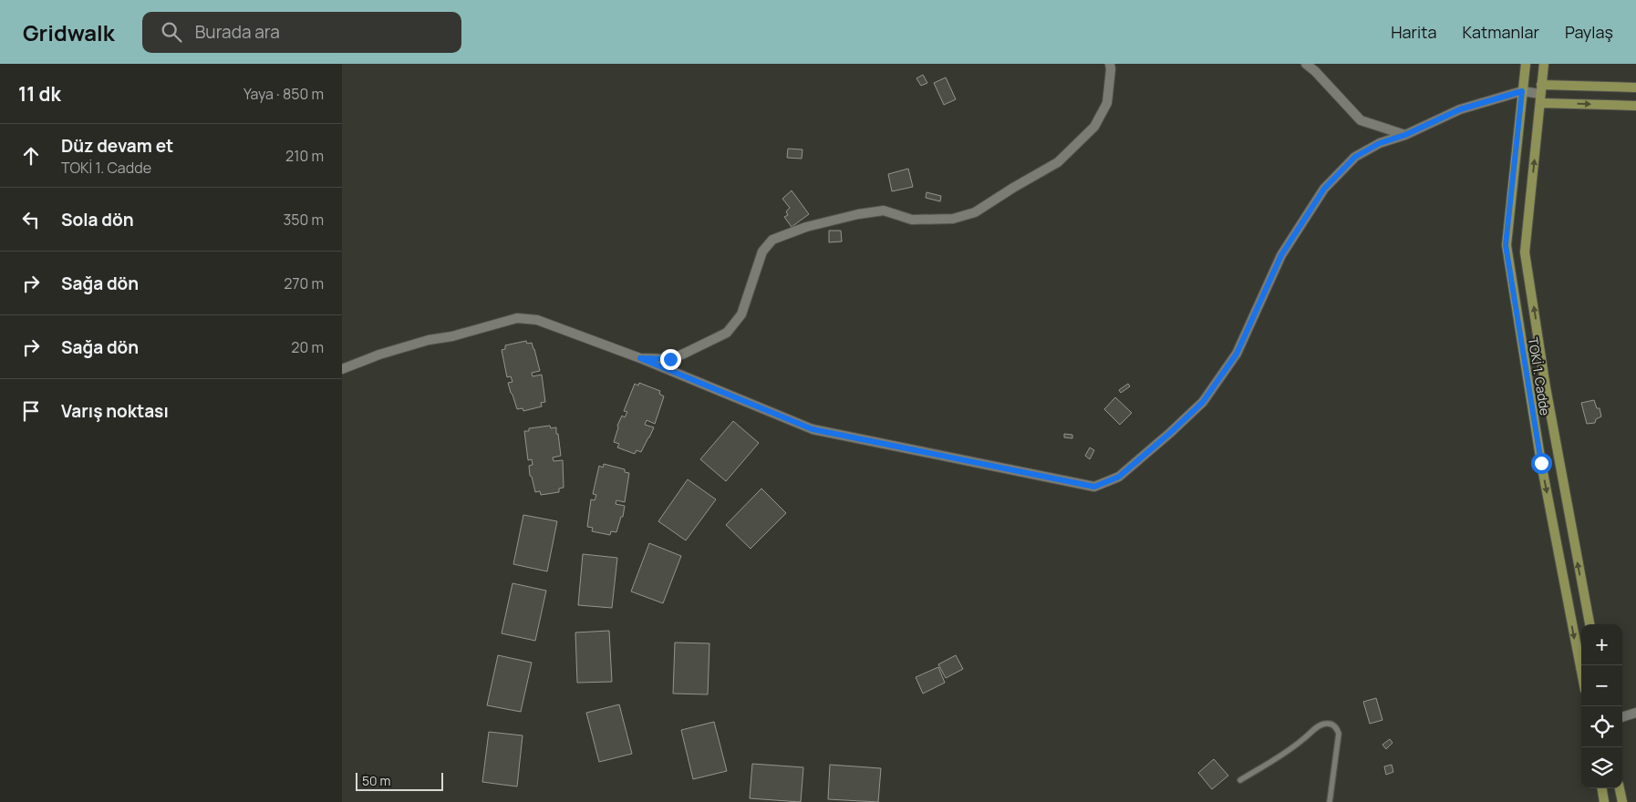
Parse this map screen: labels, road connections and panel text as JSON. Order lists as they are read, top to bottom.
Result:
{
  "streets": {
    "main road": ["TOKİ 1. Cadde"]
  },
  "scale_bar": "50 m",
  "page": {
    "header": "Gridwalk",
    "search": "Burada ara",
    "nav": ["Harita", "Katmanlar", "Paylaş"],
    "heading": ["11 dk", "Yaya · 850 m"],
    "list": [
      ["Düz devam et", "TOKİ 1. Cadde", "210 m"],
      ["Sola dön", "350 m"],
      ["Sağa dön", "270 m"],
      ["Sağa dön", "20 m"],
      "Varış noktası"
    ],
    "map_buttons": ["+", "−"],
    "scale": "50 m"
  }
}
